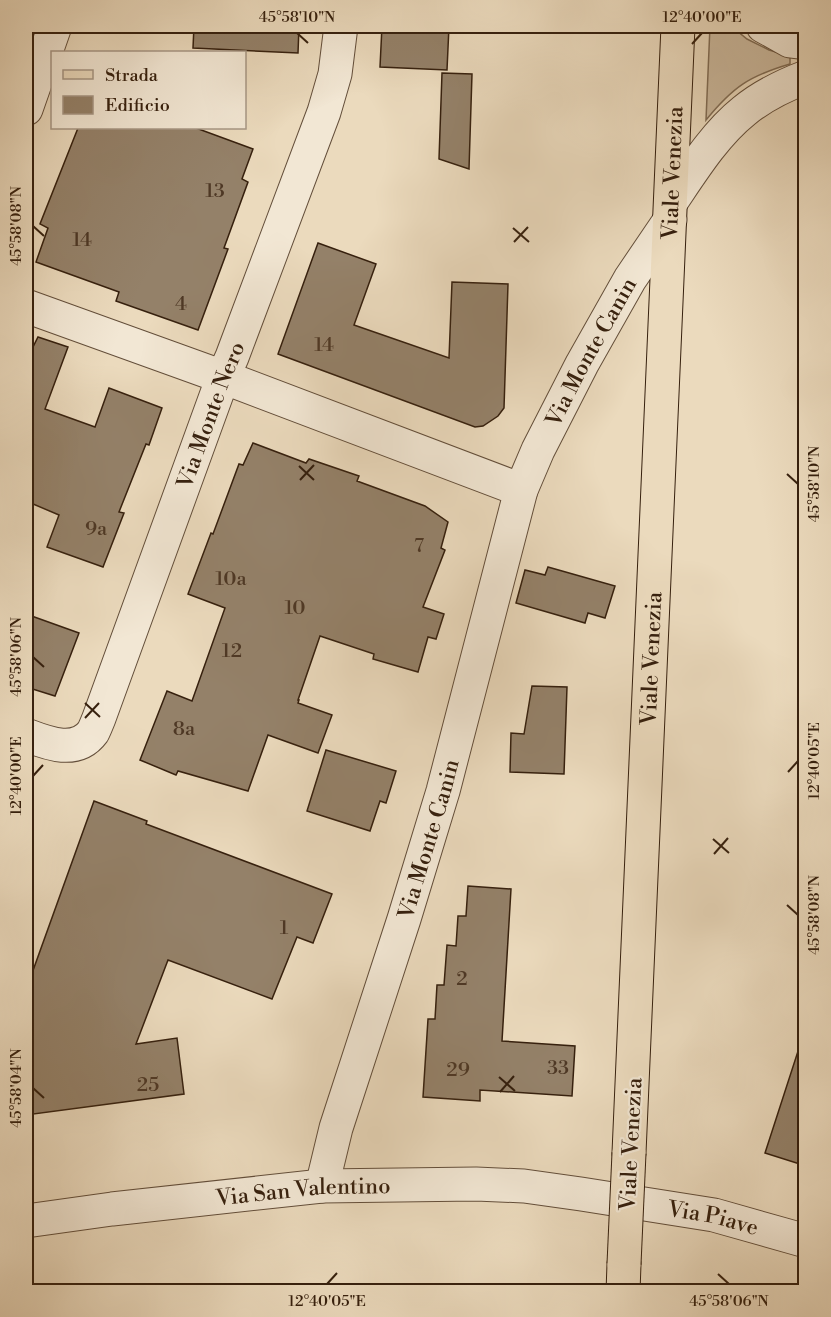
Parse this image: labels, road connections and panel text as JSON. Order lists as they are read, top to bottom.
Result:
{
  "streets": {
    "main road": ["Viale Venezia"],
    "street": [
      "Via Monte Canin",
      "Via Monte Nero",
      "Via San Valentino",
      "Via Piave"
    ]
  },
  "crossings": [
    ["Viale Venezia", "Via Monte Canin"],
    ["Via Monte Canin", "Via San Valentino"],
    ["Via San Valentino", "Via Piave"]
  ],
  "house_numbers": [
    "13",
    "14",
    "4",
    "14",
    "9a",
    "7",
    "10a",
    "10",
    "12",
    "8a",
    "1",
    "2",
    "33",
    "29",
    "25"
  ],
  "legend": ["Strada", "Edificio"],
  "coordinates": [
    "45°58'10\"N",
    "12°40'00\"E",
    "45°58'08\"N",
    "45°58'06\"N",
    "12°40'05\"E",
    "45°58'04\"N"
  ]
}
